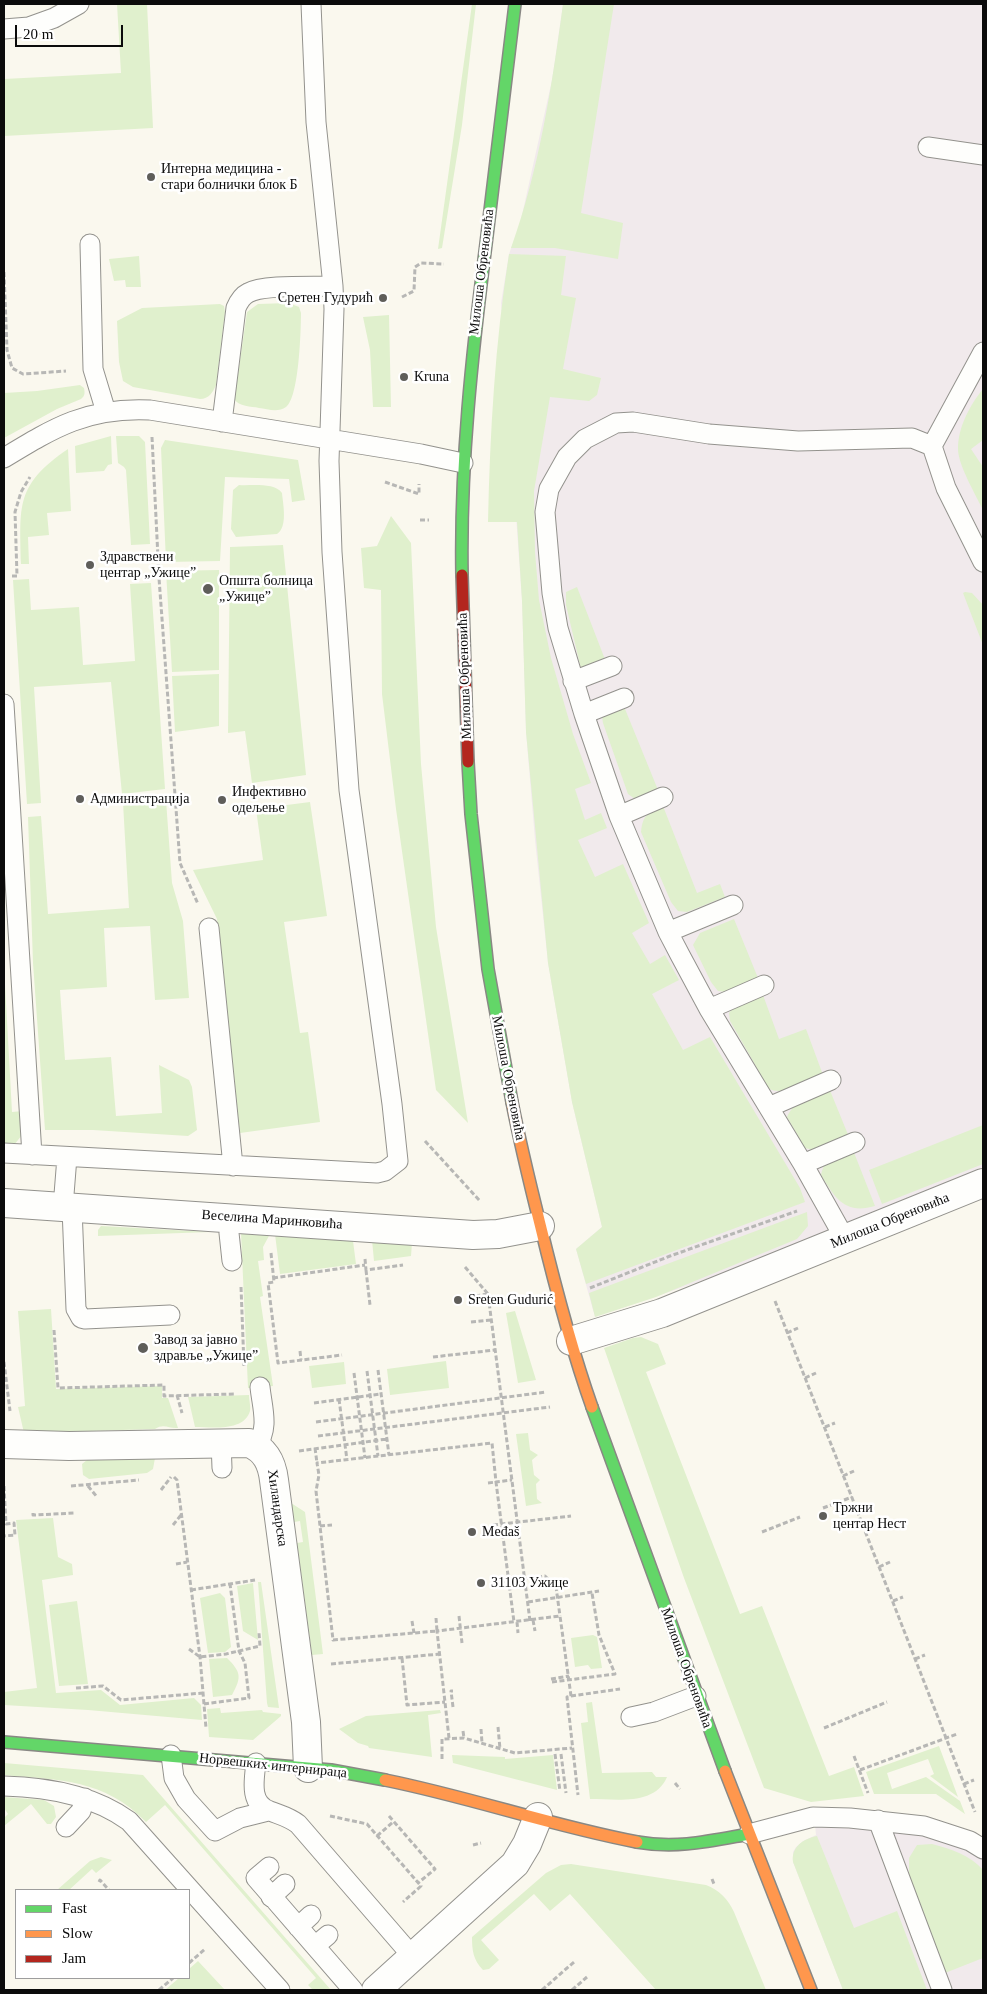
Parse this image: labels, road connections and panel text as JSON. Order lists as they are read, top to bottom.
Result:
{
  "streets": {
    "street": [
      "Милоша Обреновића",
      "Веселина Маринковића",
      "Хиландарска",
      "Норвешких интернираца"
    ]
  },
  "crossings": [
    ["Милоша Обреновића", "Веселина Маринковића"],
    ["Милоша Обреновића", "Норвешких интернираца"],
    ["Хиландарска", "Норвешких интернираца"]
  ],
  "places": [
    "Интерна медицина - стари болнички блок Б",
    "Сретен Гудурић",
    "Kruna",
    "Здравствени центар „Ужице”",
    "Општа болница „Ужице”",
    "Администрација",
    "Инфективно одељење",
    "Sreten Gudurić",
    "Завод за јавно здравље „Ужице”",
    "Тржни центар Нест",
    "Međaš",
    "31103 Ужице"
  ],
  "legend": ["Fast", "Slow", "Jam"],
  "scale_bar": "20 m"
}
